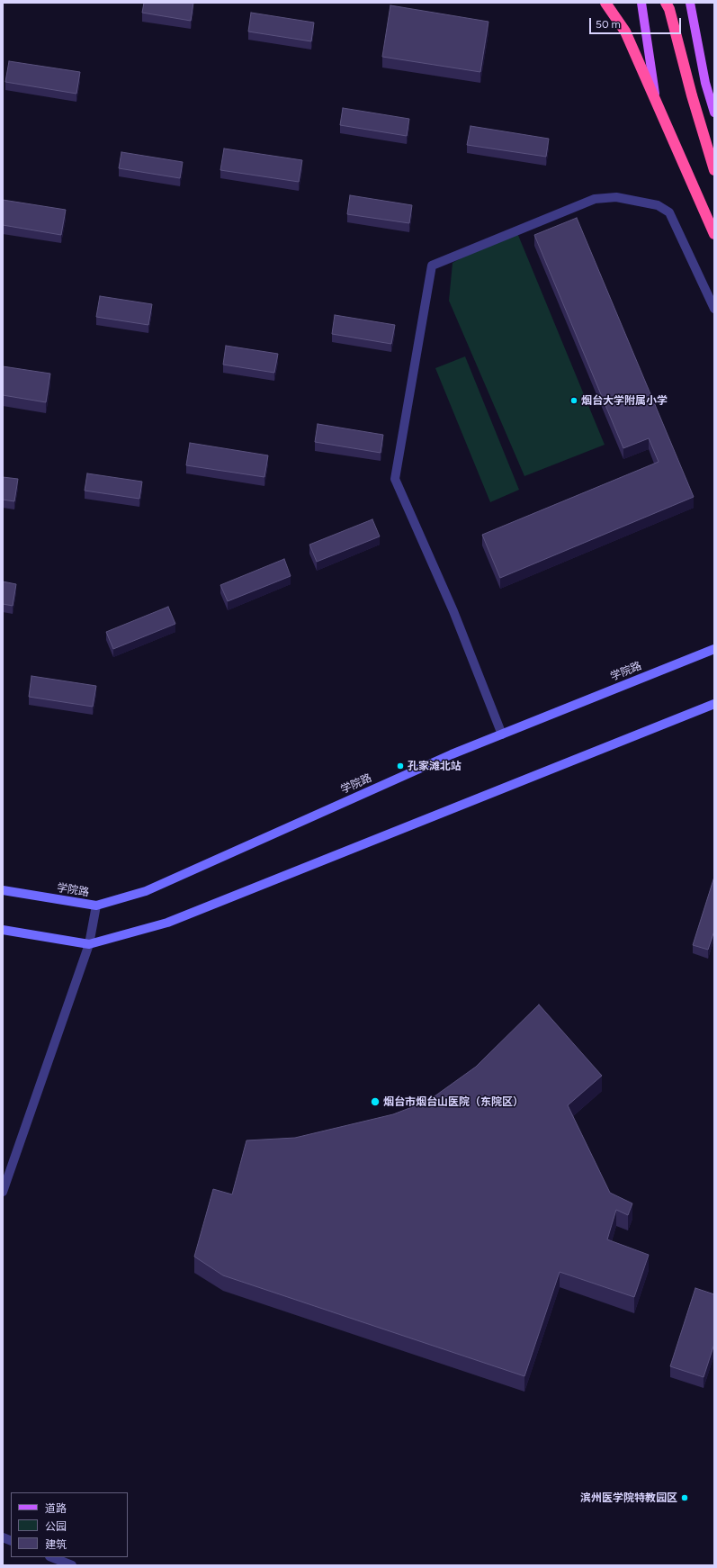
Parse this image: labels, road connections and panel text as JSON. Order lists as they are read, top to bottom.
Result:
{
  "streets": {
    "main road": ["学院路"]
  },
  "places": [
    "烟台大学附属小学",
    "孔家滩北站",
    "烟台市烟台山医院（东院区）",
    "滨州医学院特教园区"
  ],
  "legend": ["道路", "公园", "建筑"],
  "scale_bar": "50 m"
}
